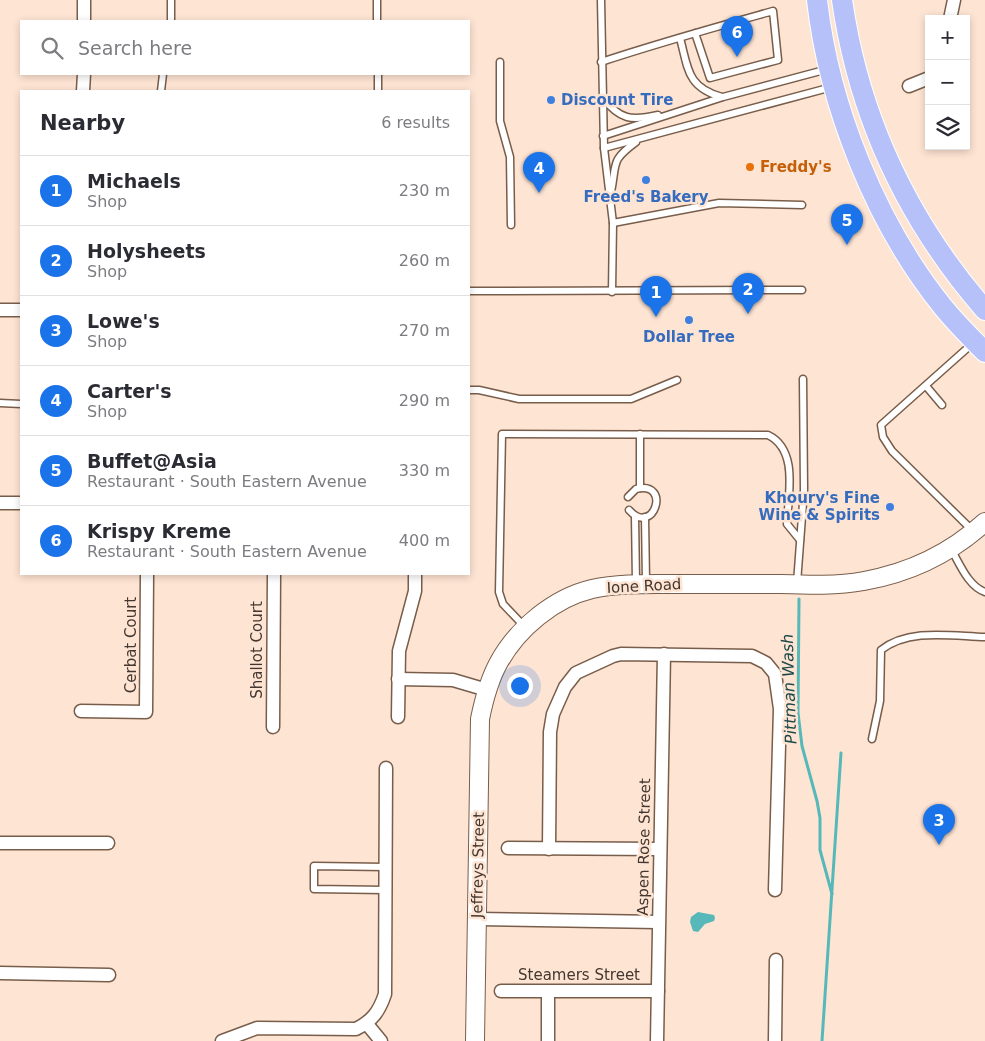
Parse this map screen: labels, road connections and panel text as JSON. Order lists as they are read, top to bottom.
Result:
{
  "streets": {
    "street": [
      "Ione Road",
      "Cerbat Court",
      "Shallot Court",
      "Aspen Rose Street",
      "Jeffreys Street",
      "Steamers Street"
    ]
  },
  "crossings": [
    ["Ione Road", "Jeffreys Street"],
    ["Aspen Rose Street", "Steamers Street"]
  ],
  "water": ["Pittman Wash"],
  "places": [
    "Discount Tire",
    "Freddy's",
    "Freed's Bakery",
    "Dollar Tree",
    "Khoury's Fine Wine & Spirits"
  ],
  "page": {
    "map_buttons": ["+", "−"],
    "pins": [
      "6",
      "4",
      "5",
      "2",
      "1",
      "3"
    ],
    "search": "Search here",
    "heading": ["Nearby", "6 results"],
    "list": [
      {
        "mark": "1",
        "name": "Michaels",
        "note": "Shop",
        "value": "230 m"
      },
      {
        "mark": "2",
        "name": "Holysheets",
        "note": "Shop",
        "value": "260 m"
      },
      {
        "mark": "3",
        "name": "Lowe's",
        "note": "Shop",
        "value": "270 m"
      },
      {
        "mark": "4",
        "name": "Carter's",
        "note": "Shop",
        "value": "290 m"
      },
      {
        "mark": "5",
        "name": "Buffet@Asia",
        "note": "Restaurant · South Eastern Avenue",
        "value": "330 m"
      },
      {
        "mark": "6",
        "name": "Krispy Kreme",
        "note": "Restaurant · South Eastern Avenue",
        "value": "400 m"
      }
    ]
  }
}
